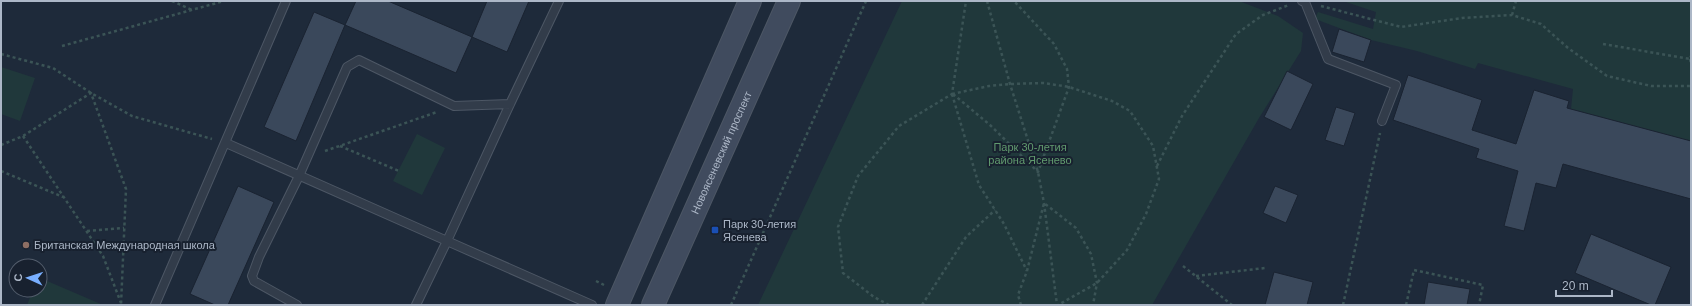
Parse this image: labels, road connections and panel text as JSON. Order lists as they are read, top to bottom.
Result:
{
  "streets": {
    "street": ["Новоясеневский проспект"]
  },
  "parks": ["Парк 30-летия района Ясенево"],
  "places": {
    "transit": ["Парк 30-летия Ясенева"],
    "other": ["Британская Международная школа"]
  },
  "scale_bar": "20 m",
  "north": "left"
}
